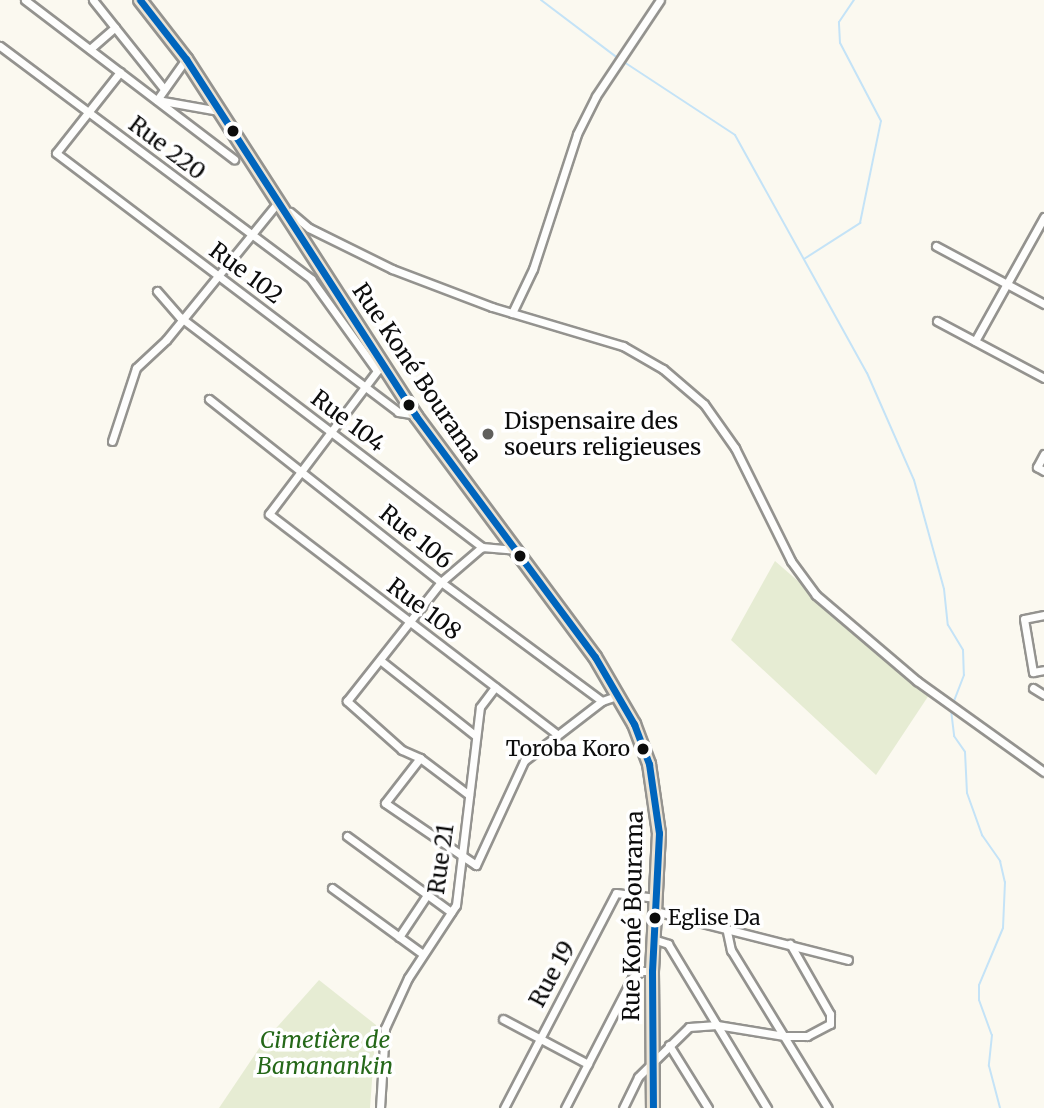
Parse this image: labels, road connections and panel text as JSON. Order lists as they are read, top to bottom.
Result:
{
  "streets": {
    "highway": ["Rue Koné Bourama"],
    "street": [
      "Rue 220",
      "Rue 102",
      "Rue 104",
      "Rue 106",
      "Rue 108",
      "Rue 21",
      "Rue 19"
    ]
  },
  "crossings": [
    ["Rue 220", "Rue 102"],
    ["Rue 102", "Rue Koné Bourama"],
    ["Rue Koné Bourama", "Rue 104"],
    ["Rue Koné Bourama", "Rue 19"],
    ["Rue 106", "Rue 108"],
    ["Rue 108", "Rue 21"]
  ],
  "parks": ["Cimetière de Bamanankin"],
  "places": ["Dispensaire des soeurs religieuses", "Toroba Koro", "Eglise Da"]
}
